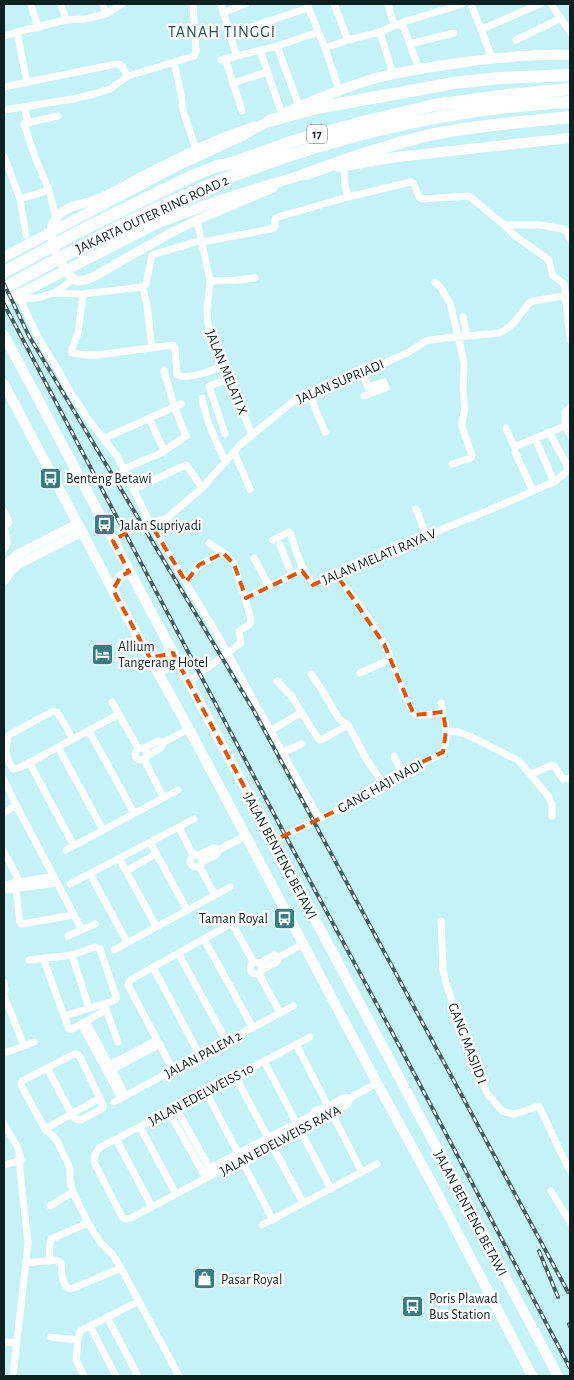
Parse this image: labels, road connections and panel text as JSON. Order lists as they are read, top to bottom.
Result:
{
  "streets": {
    "highway": ["17", "JAKARTA OUTER RING ROAD 2"],
    "main road": ["JALAN BENTENG BETAWI"],
    "street": [
      "JALAN MELATI X",
      "JALAN SUPRIADI",
      "JALAN MELATI RAYA V",
      "GANG HAJI NADI",
      "GANG MASJID I",
      "JALAN PALEM 2",
      "JALAN EDELWEISS 10",
      "JALAN EDELWEISS RAYA"
    ]
  },
  "crossings": [
    ["JALAN MELATI X", "JALAN SUPRIADI"],
    ["JALAN SUPRIADI", "JALAN BENTENG BETAWI"],
    ["GANG HAJI NADI", "JALAN BENTENG BETAWI"],
    ["JALAN BENTENG BETAWI", "JALAN EDELWEISS RAYA"],
    ["JALAN EDELWEISS 10", "JALAN EDELWEISS RAYA"]
  ],
  "districts": ["TANAH TINGGI"],
  "places": {
    "bus stop": [
      "Benteng Betawi",
      "Jalan Supriyadi",
      "Taman Royal",
      "Poris Plawad Bus Station"
    ],
    "hotel": ["Allium Tangerang Hotel"],
    "shop": ["Pasar Royal"]
  }
}
